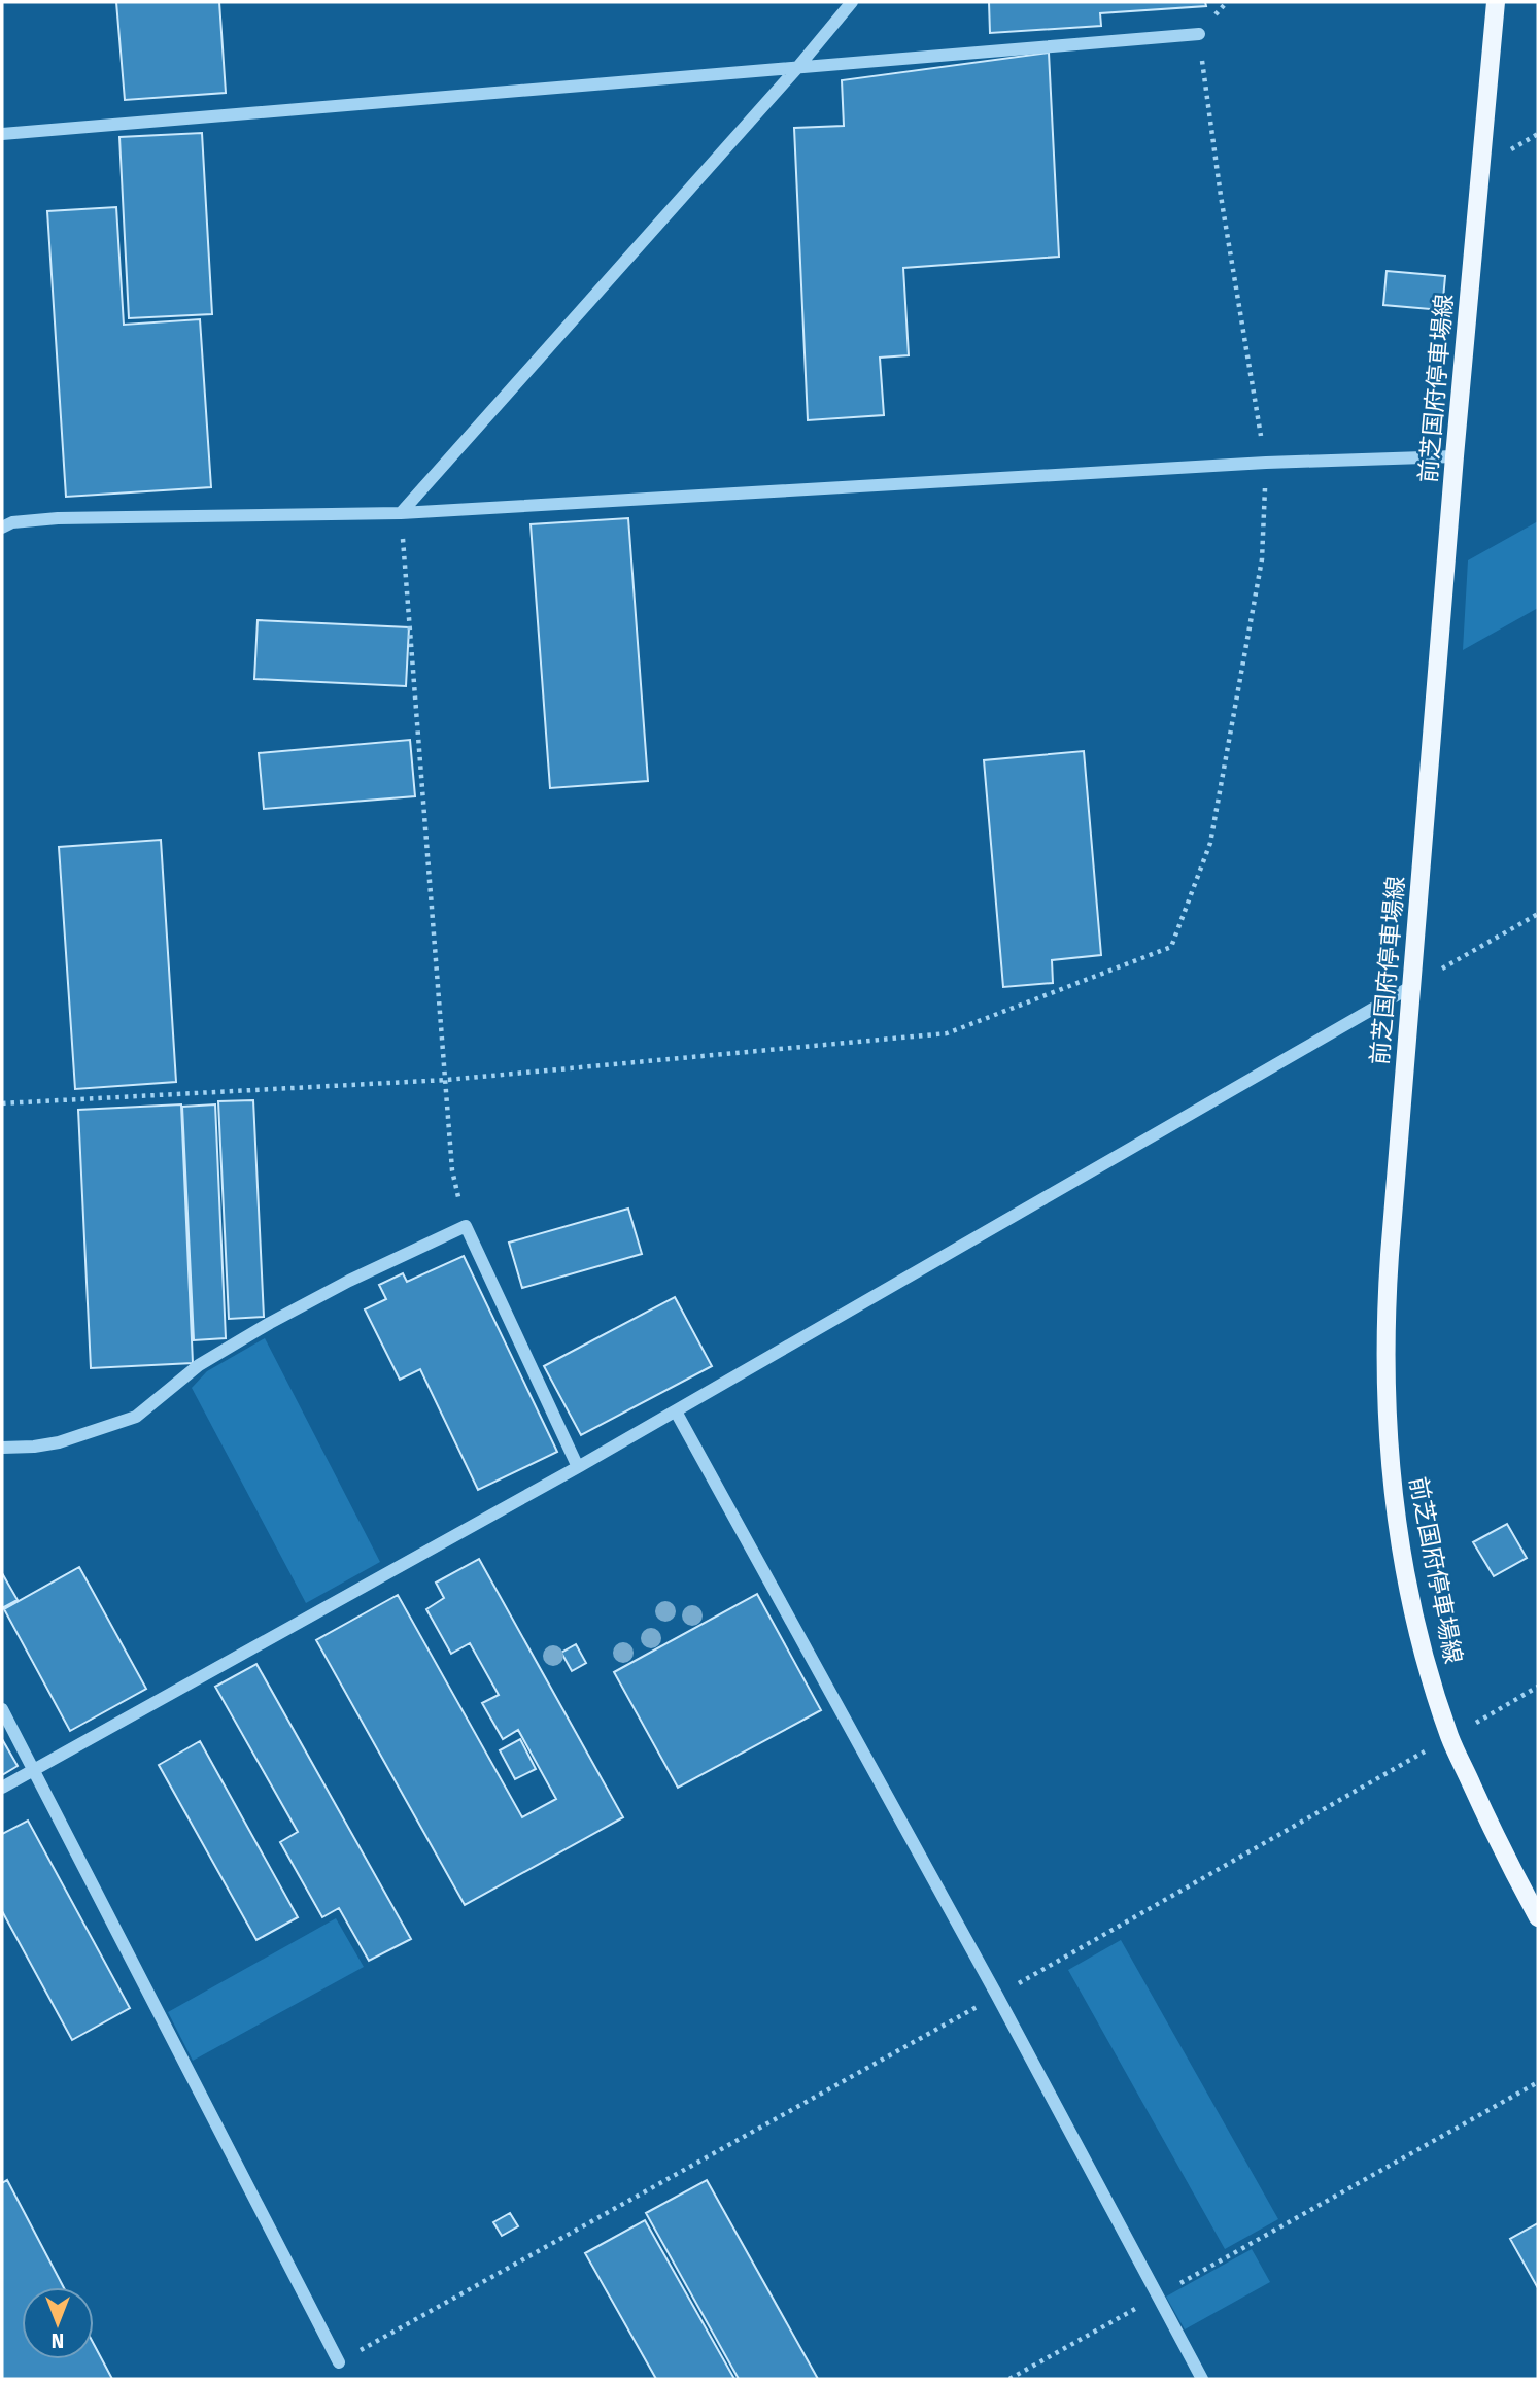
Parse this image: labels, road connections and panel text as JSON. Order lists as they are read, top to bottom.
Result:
{
  "streets": {
    "main road": ["前芝国府停車場線"]
  },
  "north": "bottom"
}
